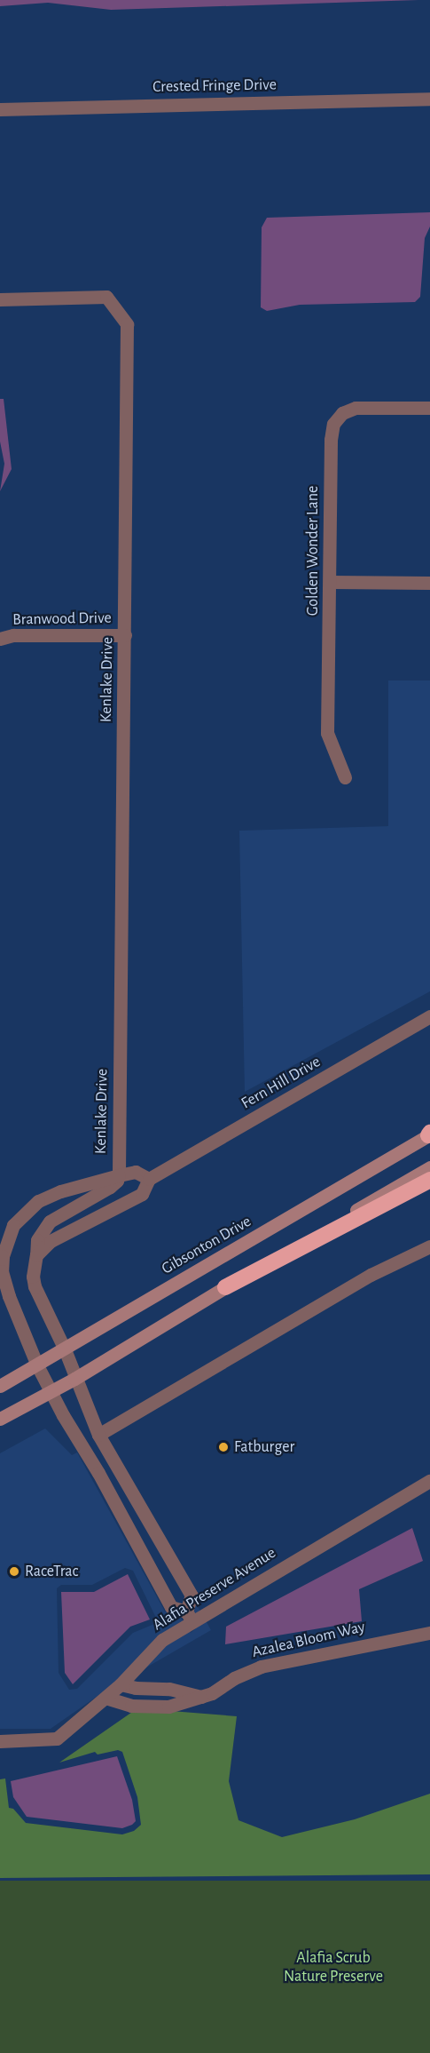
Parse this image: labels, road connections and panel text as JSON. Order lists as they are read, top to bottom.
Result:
{
  "streets": {
    "main road": ["Gibsonton Drive"],
    "street": [
      "Crested Fringe Drive",
      "Golden Wonder Lane",
      "Branwood Drive",
      "Kenlake Drive",
      "Fern Hill Drive",
      "Alafia Preserve Avenue",
      "Azalea Bloom Way"
    ]
  },
  "crossings": [
    ["Branwood Drive", "Kenlake Drive"],
    ["Alafia Preserve Avenue", "Azalea Bloom Way"]
  ],
  "parks": ["Alafia Scrub Nature Preserve"],
  "places": ["Fatburger", "RaceTrac"]
}
